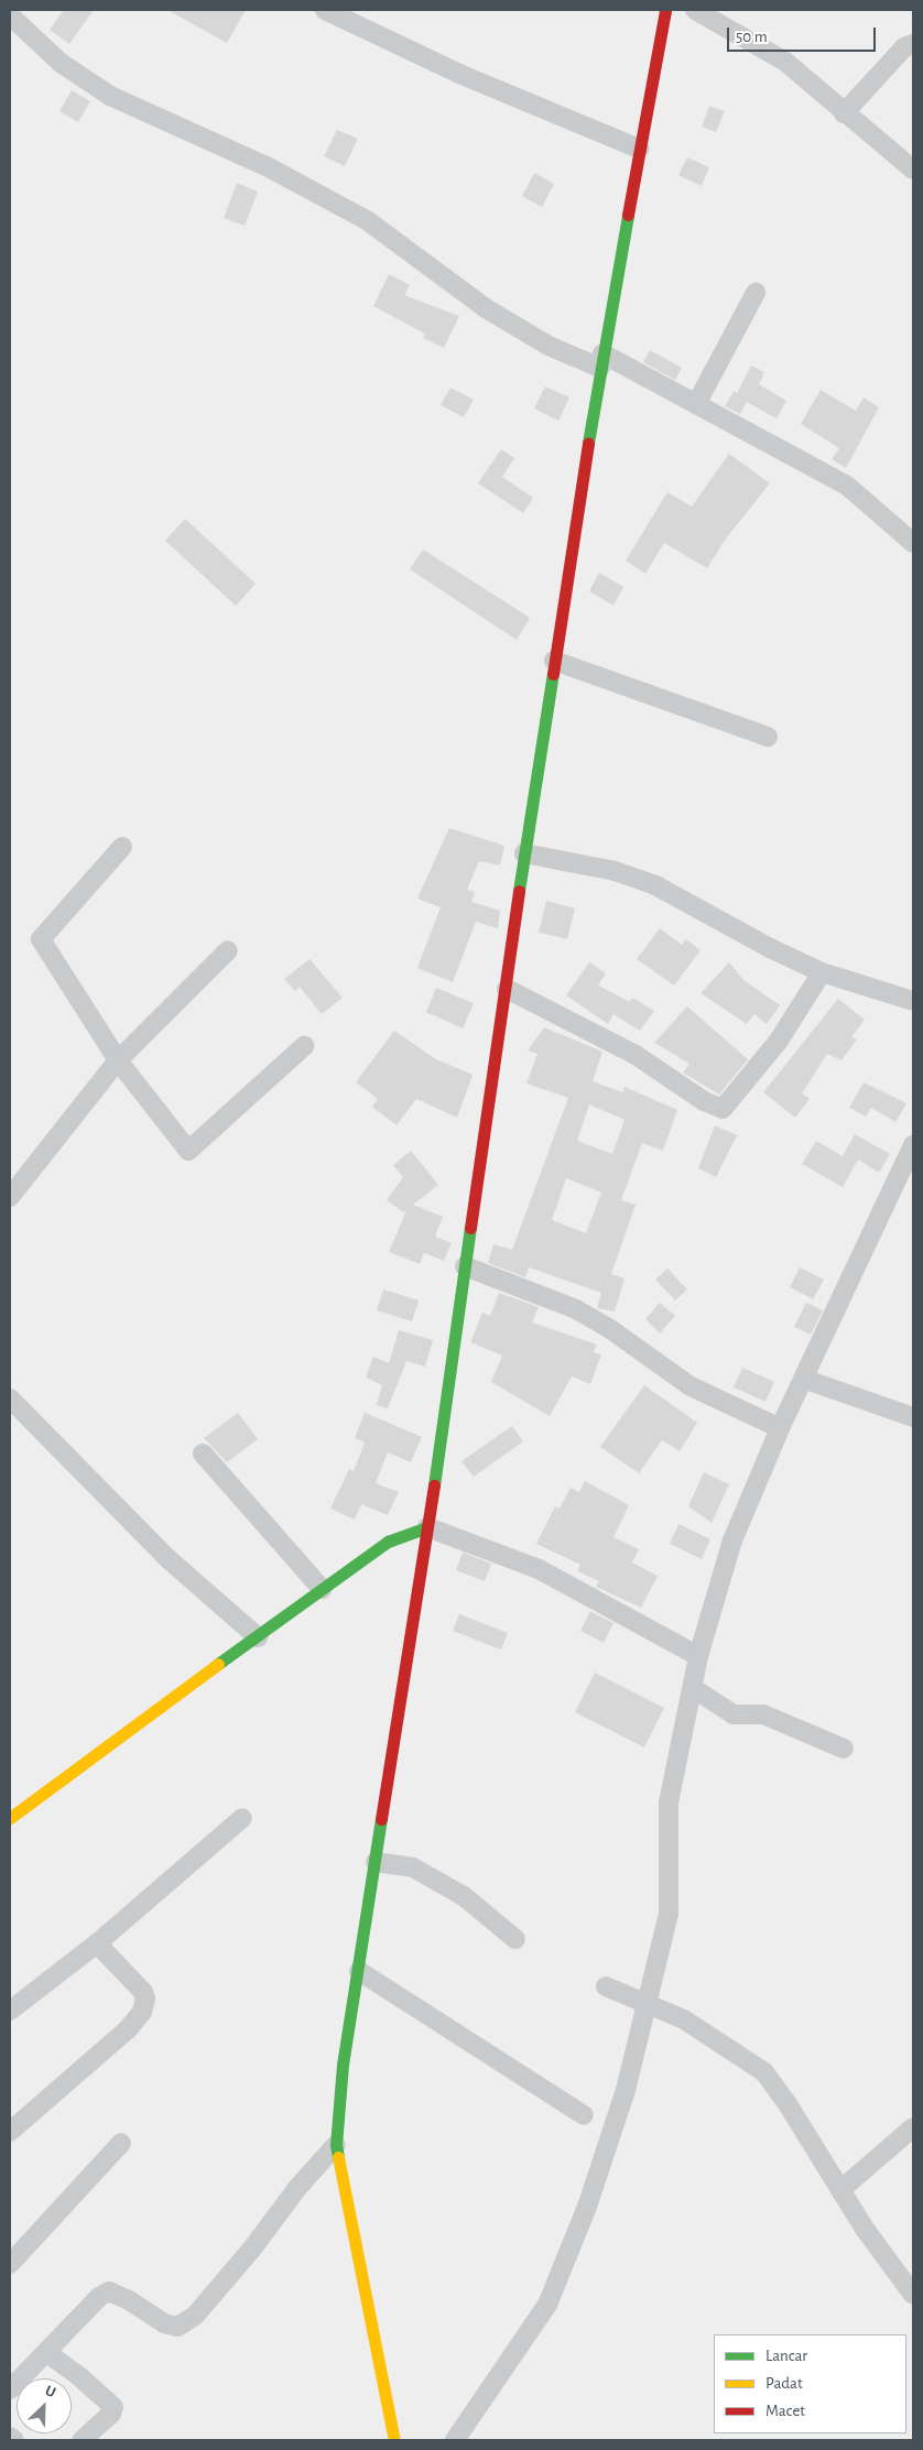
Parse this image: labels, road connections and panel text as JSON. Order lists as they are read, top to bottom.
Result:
{
  "legend": ["Lancar", "Padat", "Macet"],
  "scale_bar": "50 m",
  "north": "top right"
}
